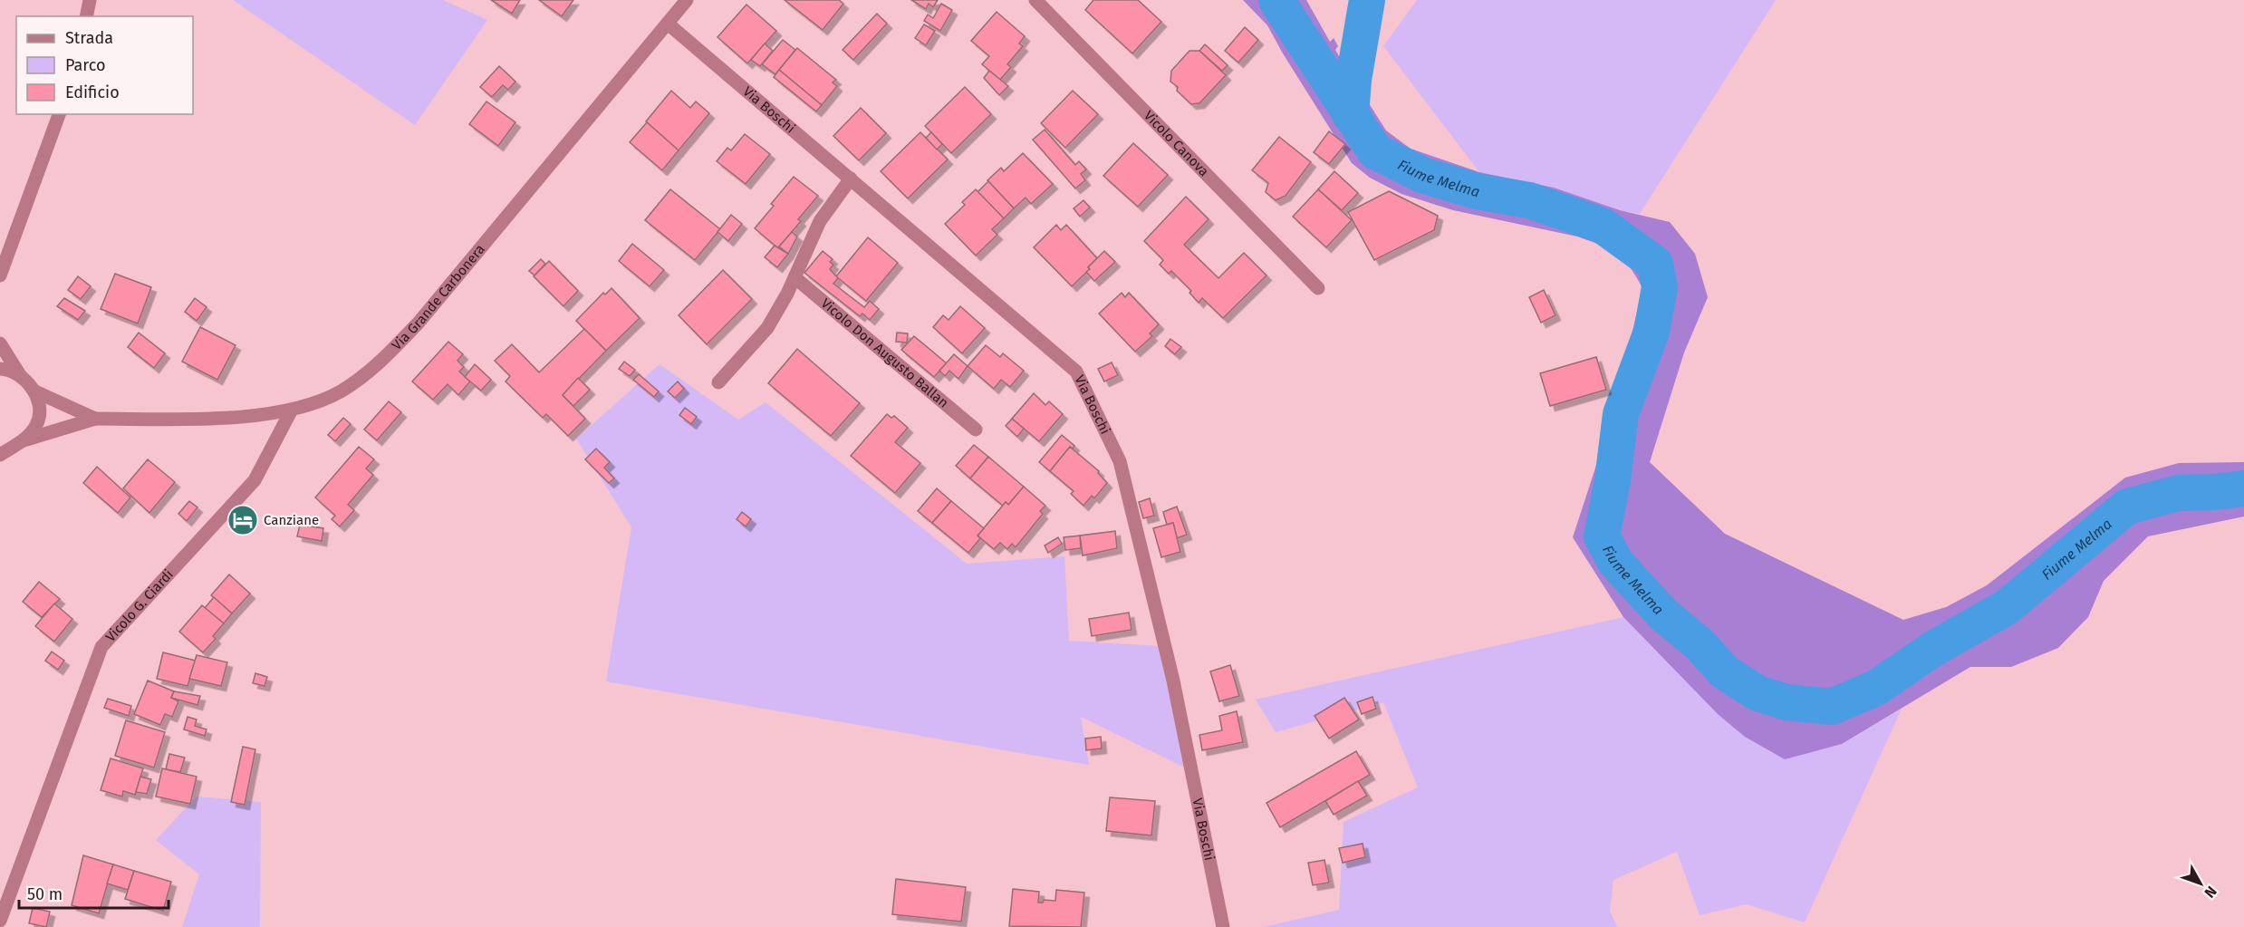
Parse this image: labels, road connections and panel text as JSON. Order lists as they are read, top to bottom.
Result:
{
  "streets": {
    "street": [
      "Via Boschi",
      "Vicolo Canova",
      "Via Grande Carbonera",
      "Vicolo Don Augusto Ballan",
      "Vicolo G. Ciardi"
    ]
  },
  "crossings": [
    ["Via Boschi", "Via Grande Carbonera"],
    ["Via Grande Carbonera", "Vicolo G. Ciardi"]
  ],
  "water": ["Fiume Melma"],
  "places": {
    "hotel": ["Canziane"]
  },
  "legend": ["Strada", "Parco", "Edificio"],
  "scale_bar": "50 m",
  "north": "bottom right"
}
